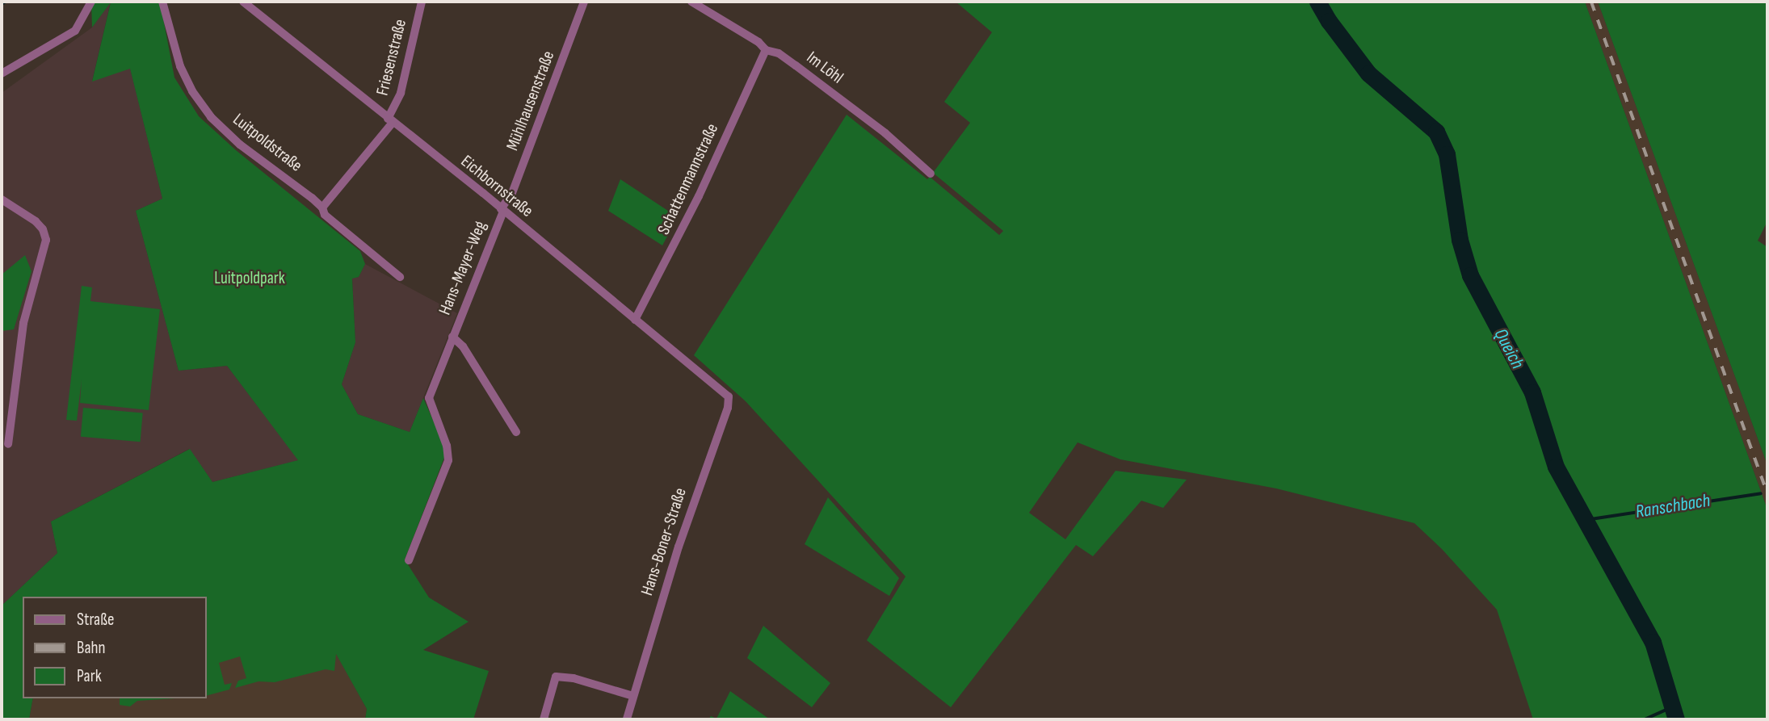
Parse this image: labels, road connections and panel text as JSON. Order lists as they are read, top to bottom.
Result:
{
  "streets": {
    "street": [
      "Friesenstraße",
      "Im Löhl",
      "Mühlhausenstraße",
      "Luitpoldstraße",
      "Schattenmannstraße",
      "Eichbornstraße",
      "Hans-Mayer-Weg",
      "Hans-Boner-Straße"
    ]
  },
  "crossings": [
    ["Friesenstraße", "Luitpoldstraße"],
    ["Friesenstraße", "Eichbornstraße"],
    ["Im Löhl", "Schattenmannstraße"],
    ["Mühlhausenstraße", "Eichbornstraße"],
    ["Mühlhausenstraße", "Hans-Mayer-Weg"],
    ["Schattenmannstraße", "Eichbornstraße"],
    ["Eichbornstraße", "Hans-Mayer-Weg"],
    ["Eichbornstraße", "Hans-Boner-Straße"]
  ],
  "water": ["Queich", "Ranschbach"],
  "parks": ["Luitpoldpark"],
  "legend": ["Straße", "Bahn", "Park"]
}
